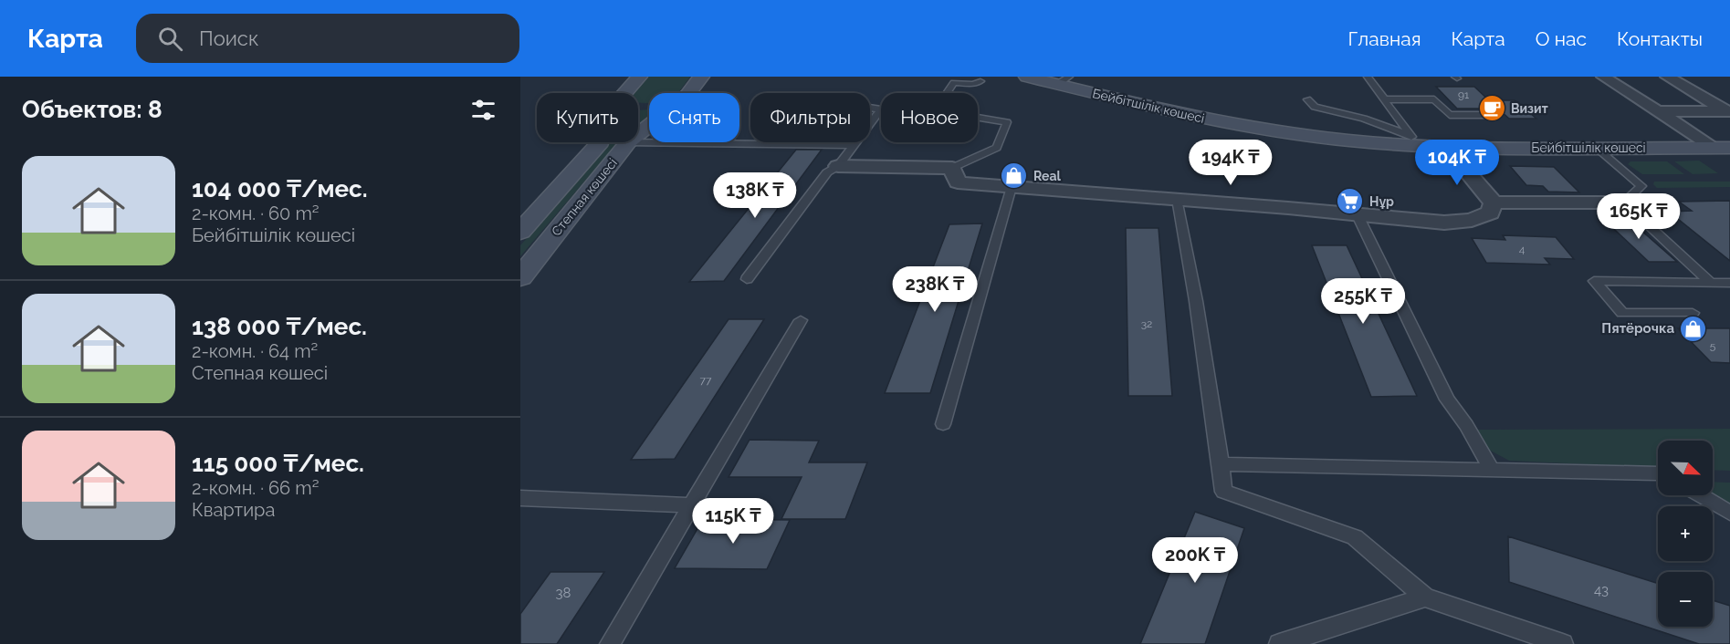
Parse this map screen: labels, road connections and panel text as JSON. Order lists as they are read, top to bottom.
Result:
{
  "streets": {
    "street": ["Бейбітшілік көшесі", "Степная көшесі"]
  },
  "places": {
    "cafe": ["Визит"],
    "shop": ["Real", "Пятёрочка"],
    "supermarket": ["Нұр"]
  },
  "house_numbers": [
    "91",
    "4",
    "32",
    "5",
    "77",
    "43",
    "38"
  ],
  "north": "bottom right",
  "page": {
    "header": "Карта",
    "search": "Поиск",
    "nav": [
      "Главная",
      "Карта",
      "О нас",
      "Контакты"
    ],
    "heading": "Объектов: 8",
    "chip": [
      "Купить",
      "Снять",
      "Фильтры",
      "Новое"
    ],
    "price": [
      "194K ₸",
      "104K ₸",
      "138K ₸",
      "165K ₸",
      "238K ₸",
      "255K ₸",
      "115K ₸",
      "200K ₸"
    ],
    "list": [
      {
        "name": "104 000 ₸/мес.",
        "note": "2-комн. · 60 m² · Бейбітшілік көшесі"
      },
      {
        "name": "138 000 ₸/мес.",
        "note": "2-комн. · 64 m² · Степная көшесі"
      },
      {
        "name": "115 000 ₸/мес.",
        "note": "2-комн. · 66 m² · Квартира"
      }
    ],
    "map_buttons": ["+", "−"]
  }
}
